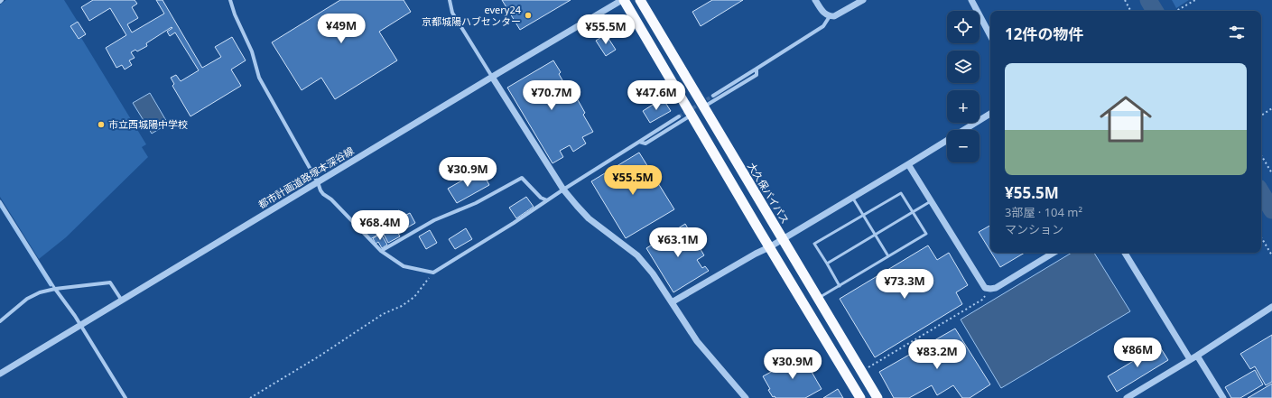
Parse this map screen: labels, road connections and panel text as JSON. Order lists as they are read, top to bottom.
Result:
{
  "streets": {
    "highway": ["大久保バイパス"],
    "street": ["都市計画道路塚本深谷線"]
  },
  "places": ["every24 京都城陽ハブセンター", "市立西城陽中学校"],
  "page": {
    "map_buttons": ["+", "−"],
    "heading": "12件の物件",
    "price": [
      "¥49M",
      "¥55.5M",
      "¥70.7M",
      "¥47.6M",
      "¥30.9M",
      "¥55.5M",
      "¥68.4M",
      "¥63.1M",
      "¥73.3M",
      "¥86M",
      "¥83.2M",
      "¥30.9M"
    ],
    "list": [
      {
        "name": "¥55.5M",
        "note": "3部屋 · 104 m² · マンション"
      }
    ]
  }
}
